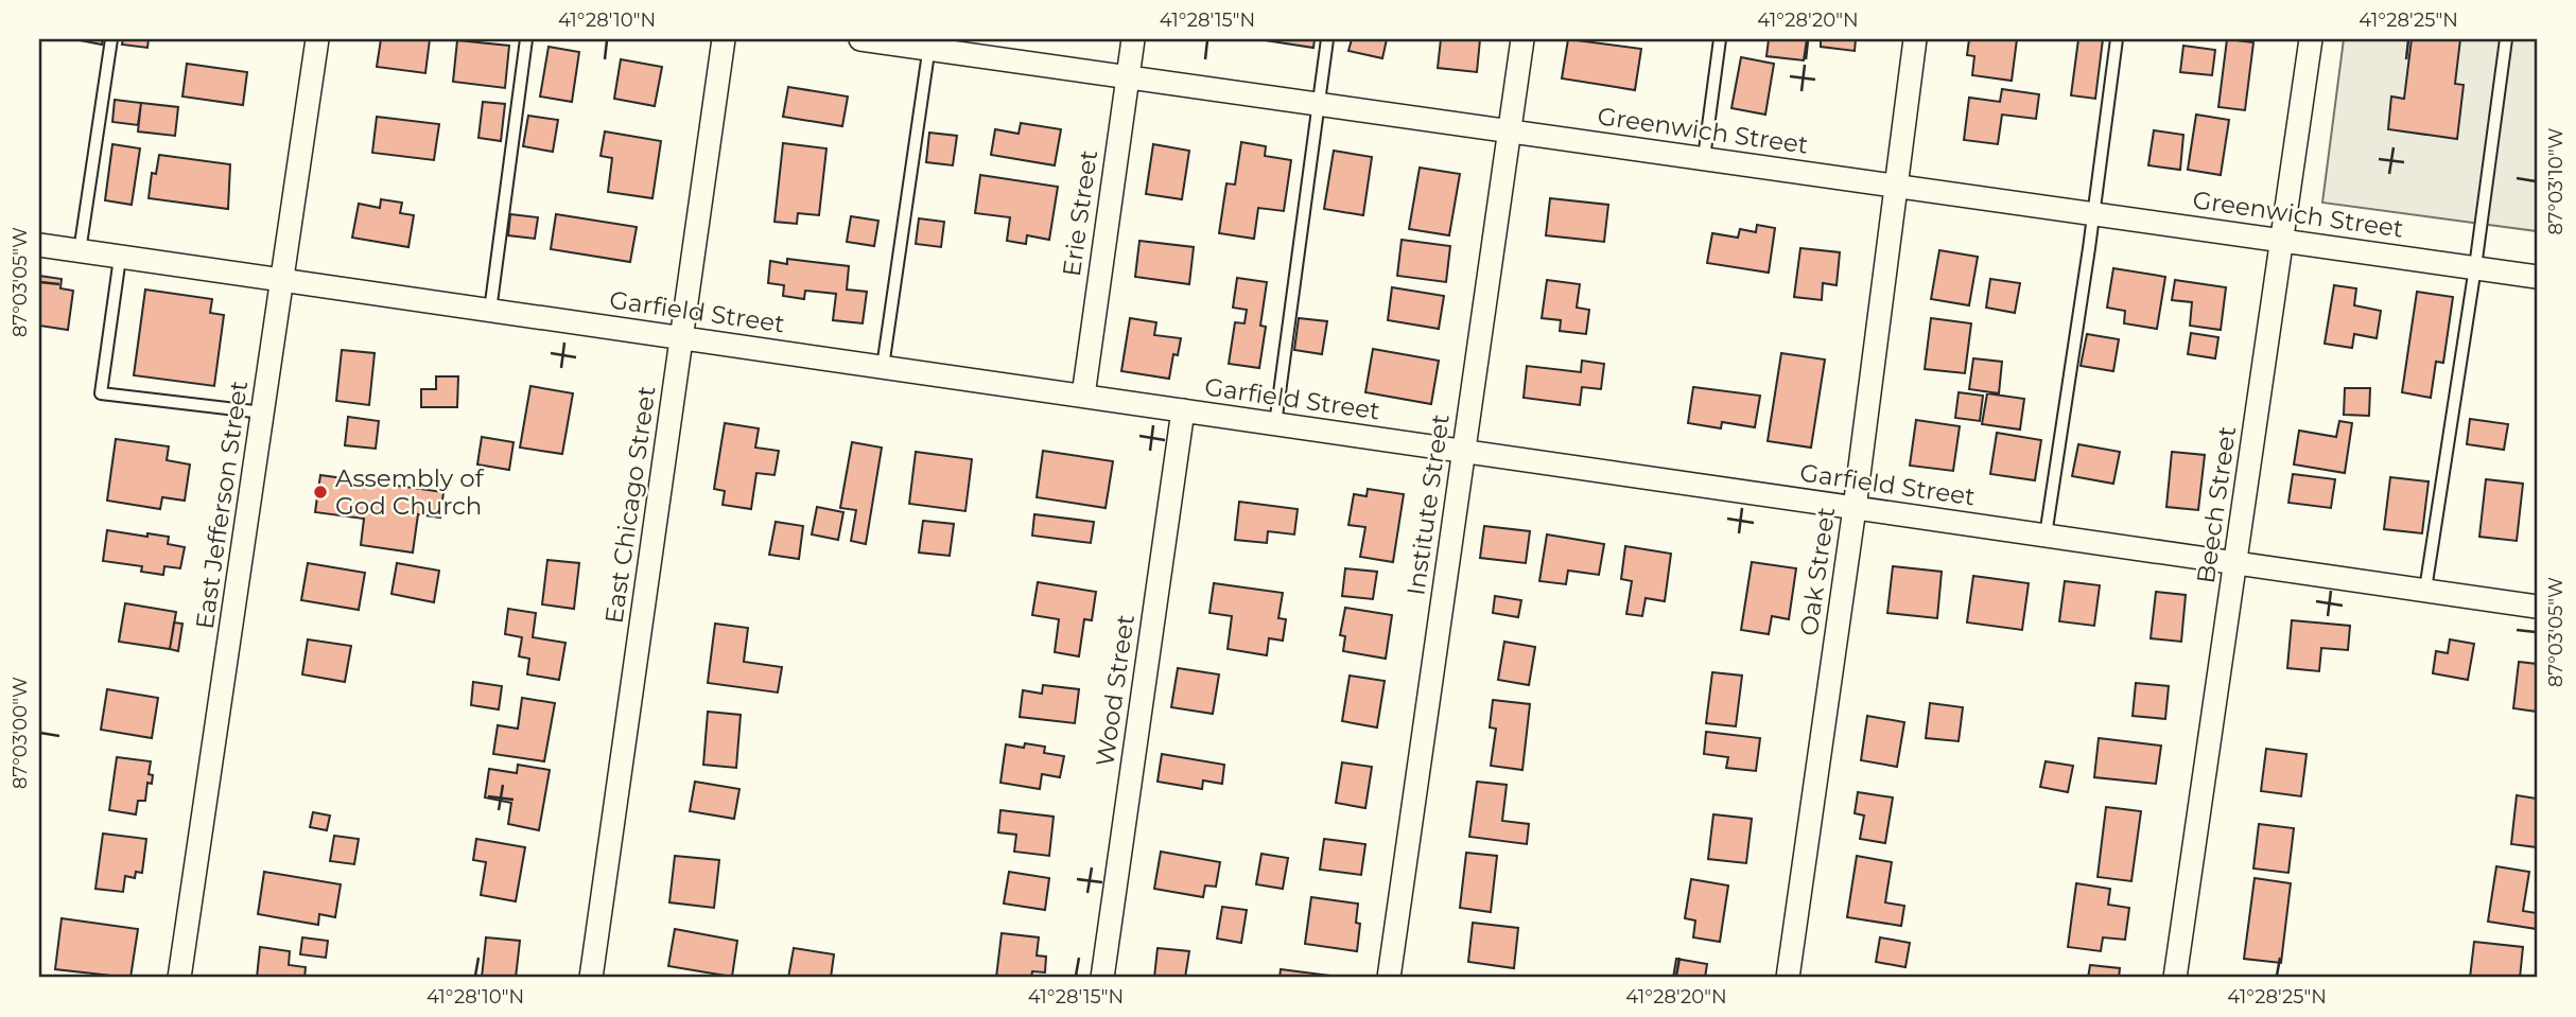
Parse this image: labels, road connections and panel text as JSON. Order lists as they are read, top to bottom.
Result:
{
  "streets": {
    "street": [
      "Greenwich Street",
      "Erie Street",
      "Garfield Street",
      "East Jefferson Street",
      "East Chicago Street",
      "Institute Street",
      "Beech Street",
      "Oak Street",
      "Wood Street"
    ]
  },
  "crossings": [
    ["Greenwich Street", "Erie Street"],
    ["Greenwich Street", "Institute Street"],
    ["Greenwich Street", "Beech Street"],
    ["Greenwich Street", "Oak Street"],
    ["Erie Street", "Garfield Street"],
    ["Garfield Street", "East Jefferson Street"],
    ["Garfield Street", "East Chicago Street"],
    ["Garfield Street", "Institute Street"],
    ["Garfield Street", "Beech Street"],
    ["Garfield Street", "Oak Street"],
    ["Garfield Street", "Wood Street"]
  ],
  "places": ["Assembly of God Church"],
  "coordinates": [
    "41°28'10\"N",
    "41°28'15\"N",
    "41°28'20\"N",
    "41°28'25\"N",
    "87°03'10\"W",
    "87°03'05\"W",
    "87°03'00\"W"
  ]
}
